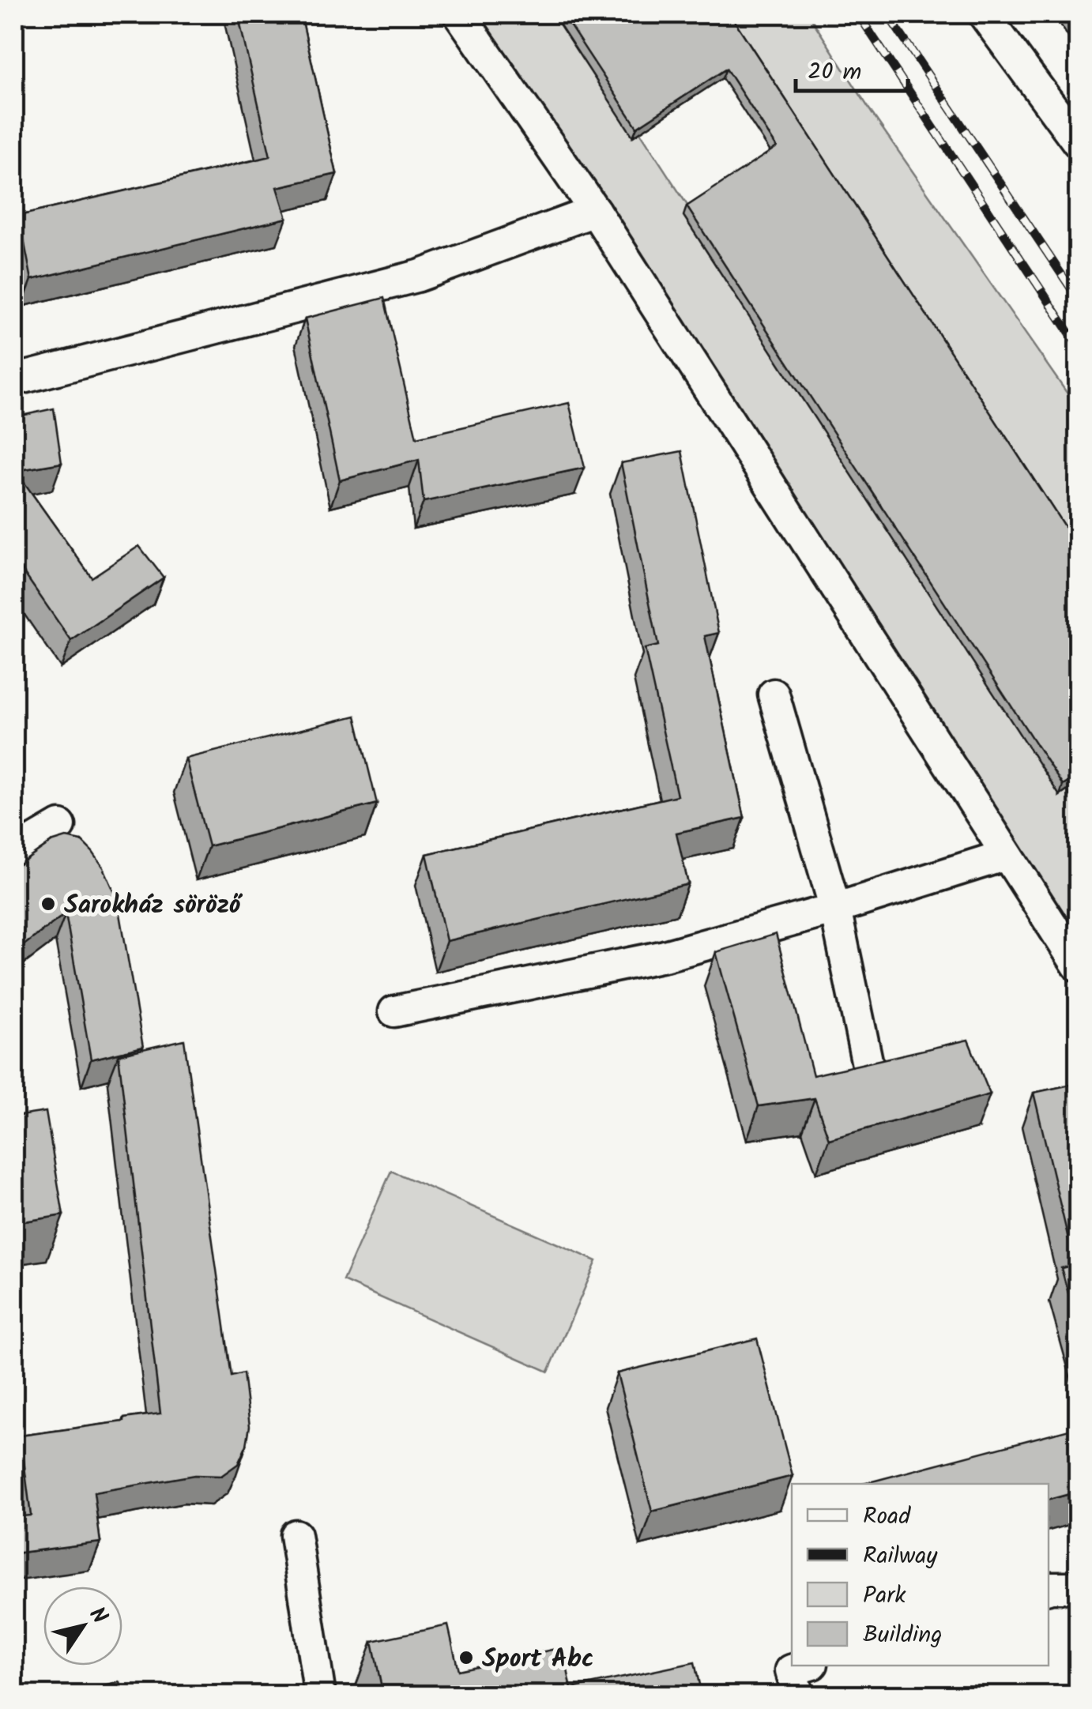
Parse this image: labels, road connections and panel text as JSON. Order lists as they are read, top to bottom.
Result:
{
  "places": ["Sarokház söröző", "Sport Abc"],
  "legend": [
    "Road",
    "Railway",
    "Park",
    "Building"
  ],
  "scale_bar": "20 m",
  "north": "top right"
}
